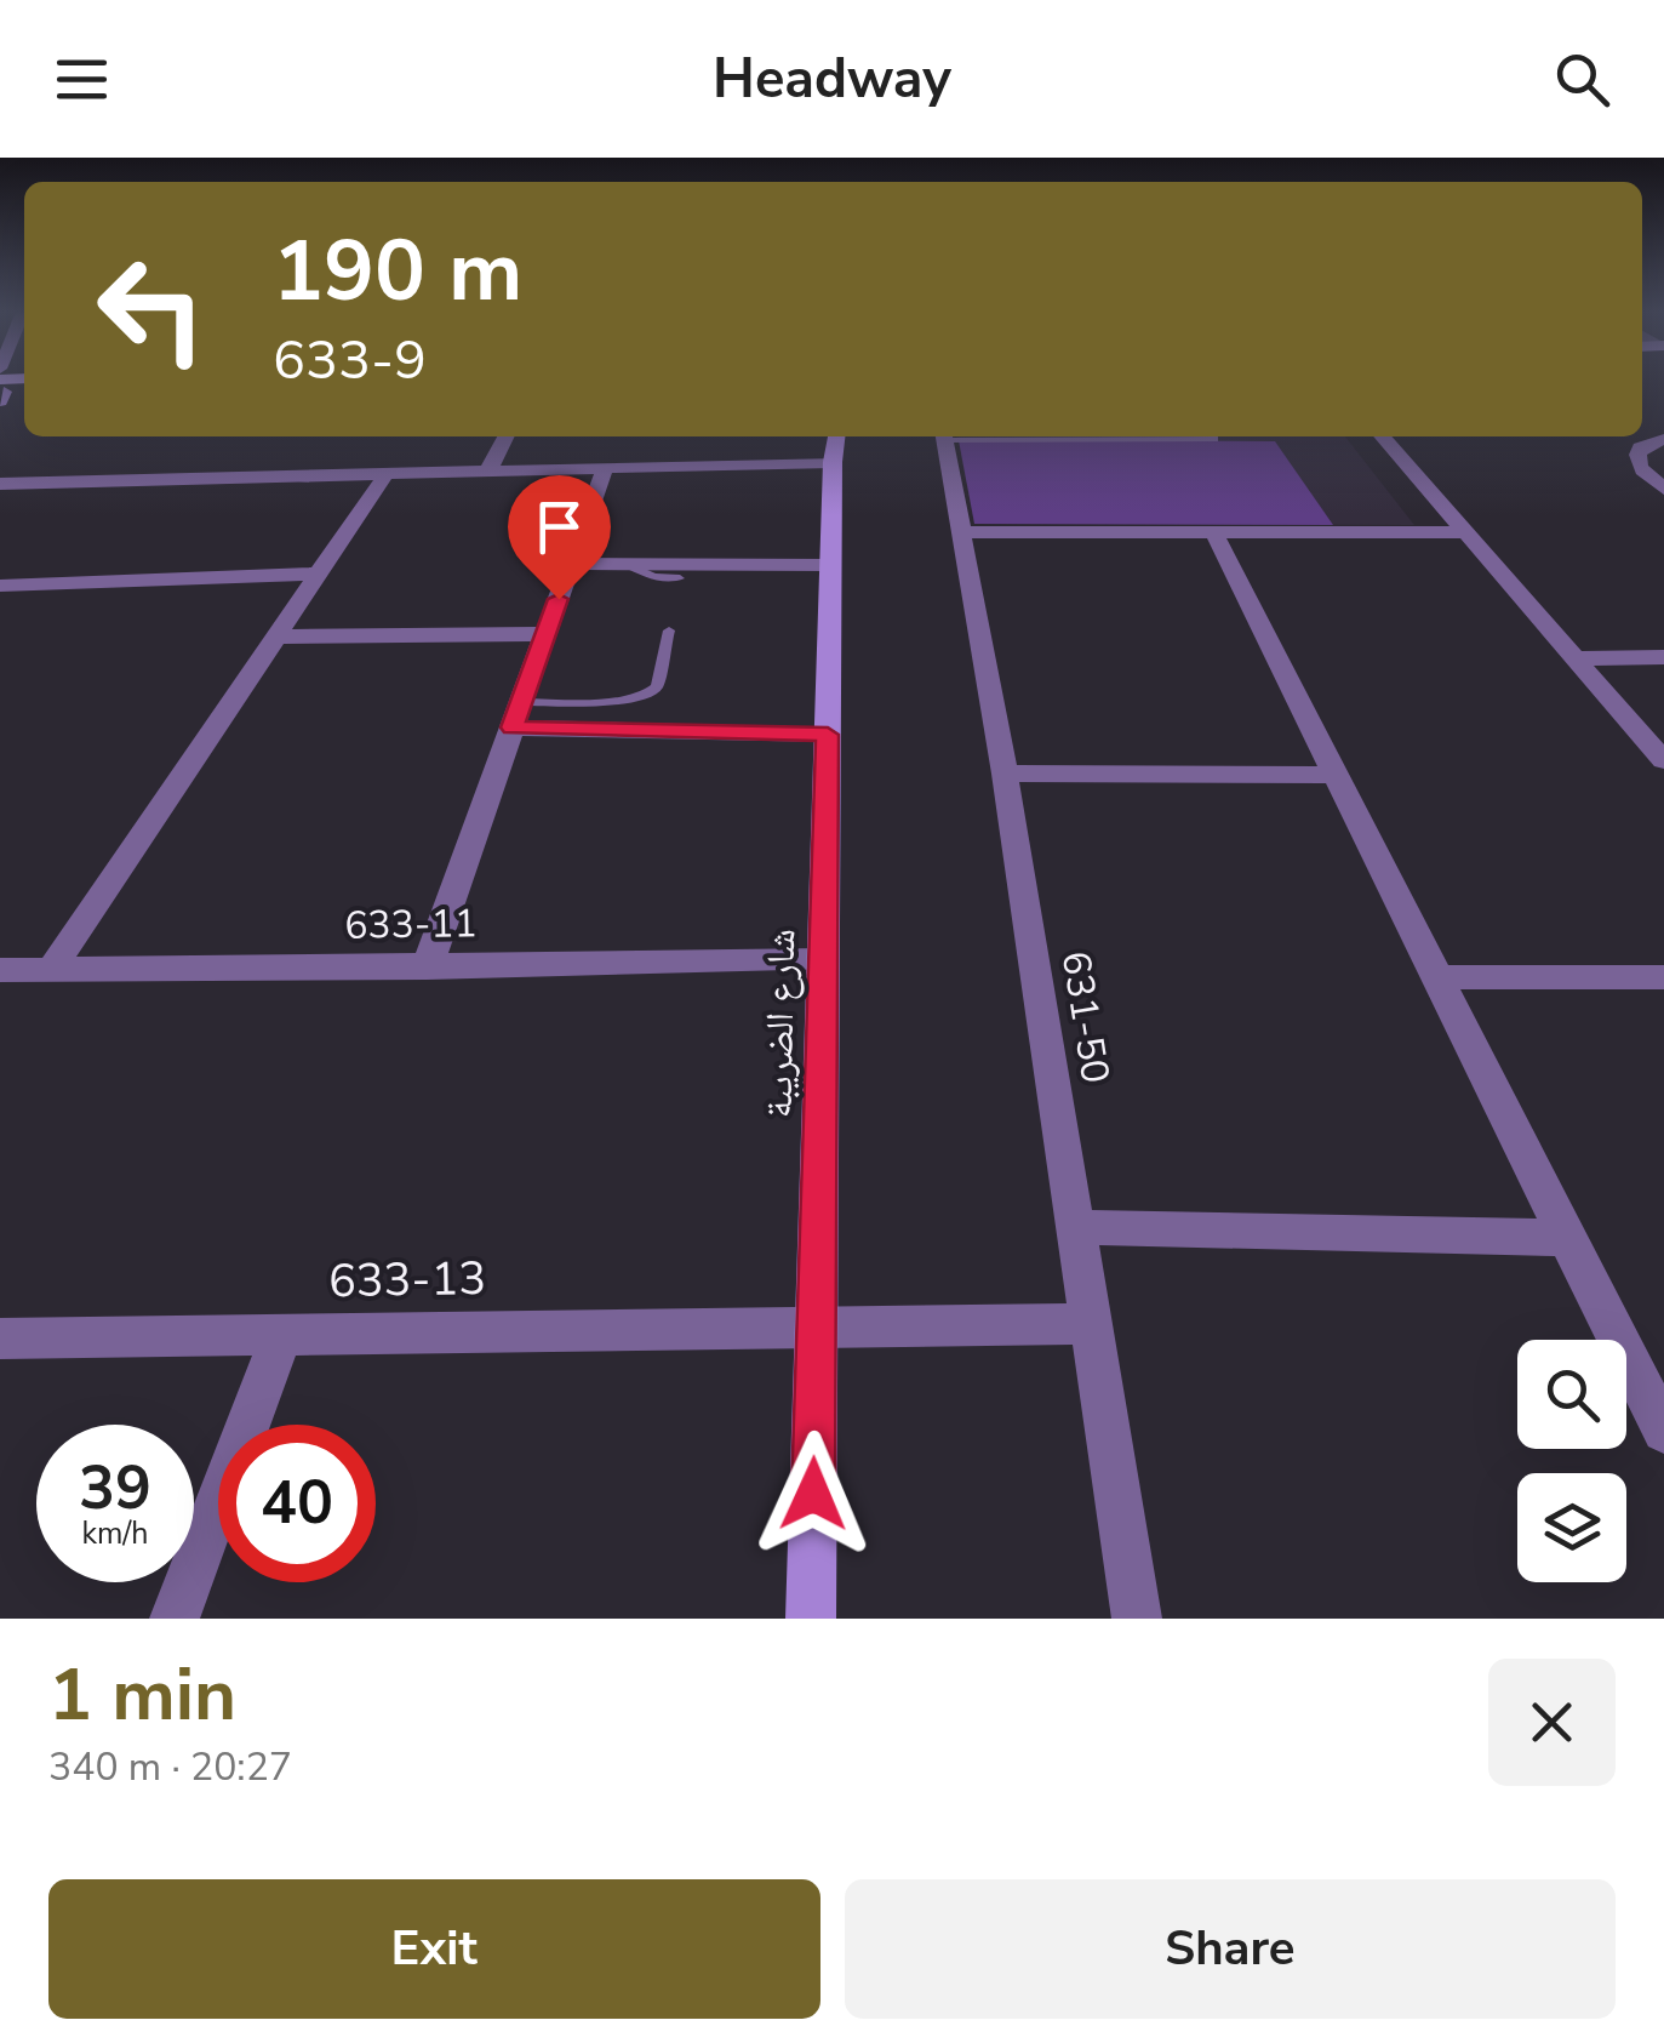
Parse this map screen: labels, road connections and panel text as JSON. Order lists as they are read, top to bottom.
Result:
{
  "streets": {
    "street": [
      "633-11",
      "631-50",
      "شارع الضريبة",
      "633-13"
    ]
  },
  "crossings": [
    ["633-11", "شارع الضريبة"],
    ["631-50", "633-13"],
    ["شارع الضريبة", "633-13"]
  ],
  "page": {
    "header": "Headway",
    "turn": ["190 m", "633-9"],
    "speed": "39 km/h",
    "limit": "40",
    "heading": ["1 min", "340 m · 20:27"],
    "buttons": ["Exit", "Share"]
  }
}
